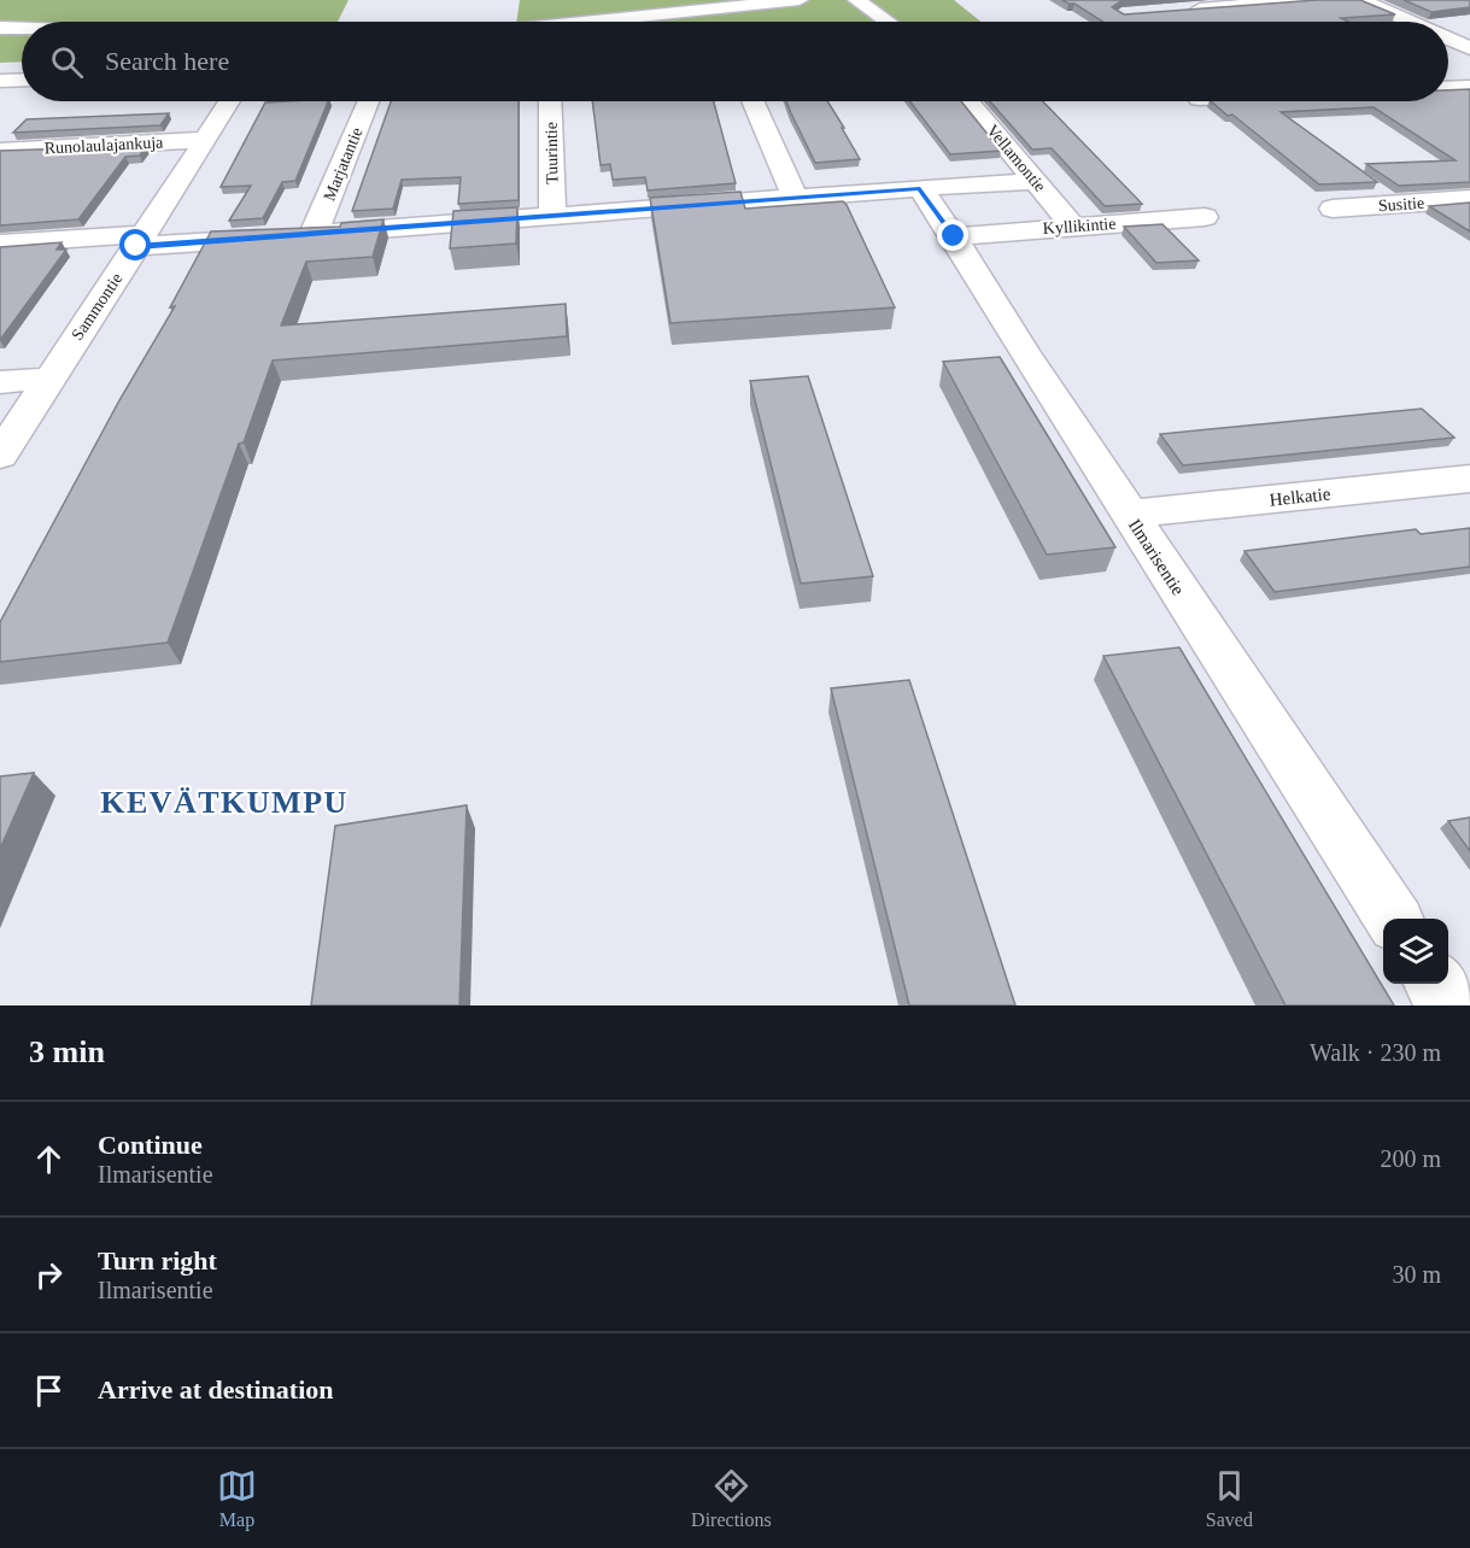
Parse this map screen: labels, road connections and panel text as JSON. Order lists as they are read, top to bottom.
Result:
{
  "streets": {
    "street": [
      "Runolaulajankuja",
      "Tuurintie",
      "Vellamontie",
      "Marjatantie",
      "Susitie",
      "Kyllikintie",
      "Sammontie",
      "Helkatie",
      "Ilmarisentie"
    ]
  },
  "crossings": [
    ["Runolaulajankuja", "Sammontie"],
    ["Vellamontie", "Kyllikintie"],
    ["Kyllikintie", "Ilmarisentie"],
    ["Helkatie", "Ilmarisentie"]
  ],
  "districts": ["KEVÄTKUMPU"],
  "page": {
    "search": "Search here",
    "heading": ["3 min", "Walk · 230 m"],
    "list": [
      ["Continue", "Ilmarisentie", "200 m"],
      ["Turn right", "Ilmarisentie", "30 m"],
      "Arrive at destination"
    ],
    "nav": ["Map", "Directions", "Saved"]
  }
}
